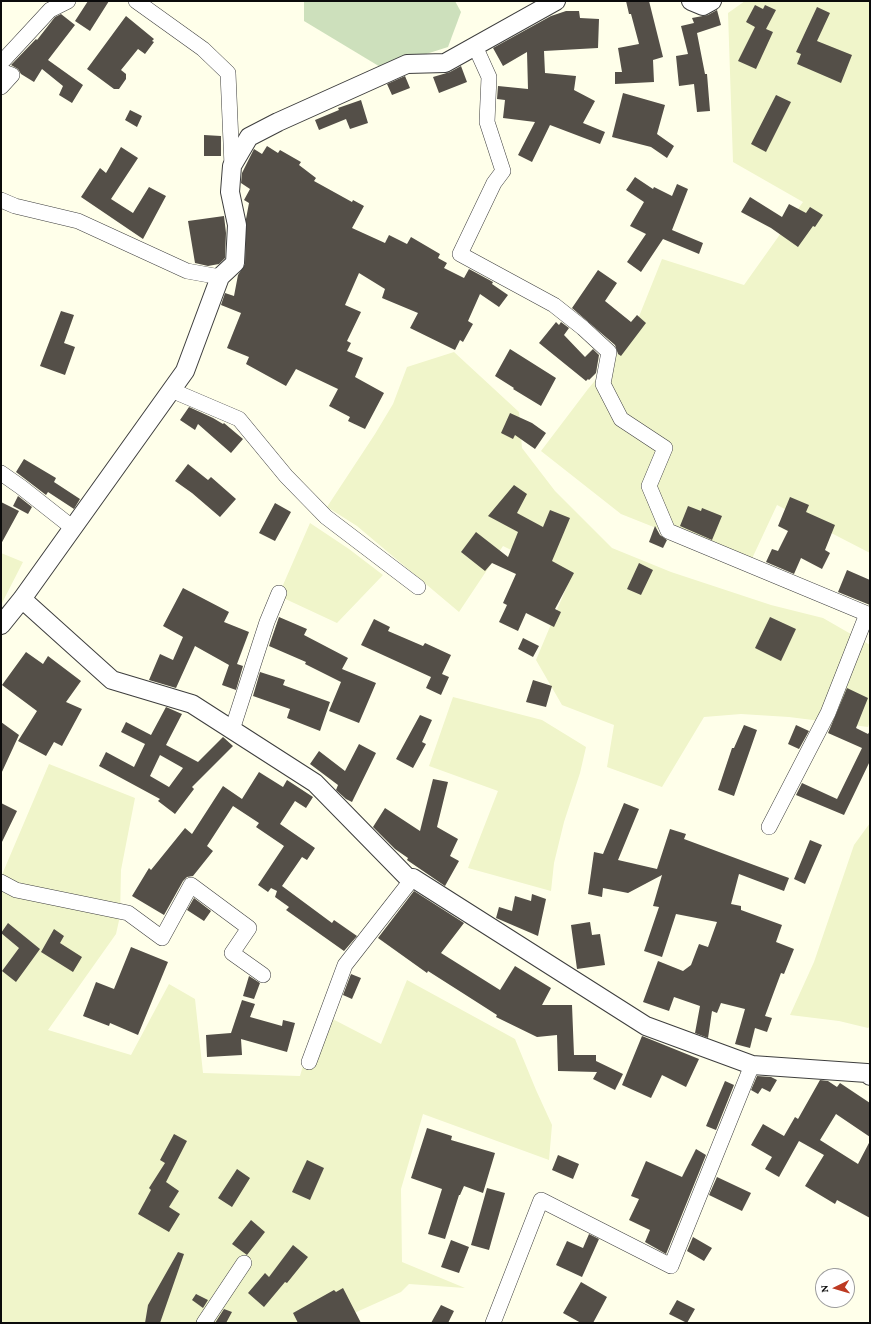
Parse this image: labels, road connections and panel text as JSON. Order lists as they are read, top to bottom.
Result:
{
  "north": "left"
}
